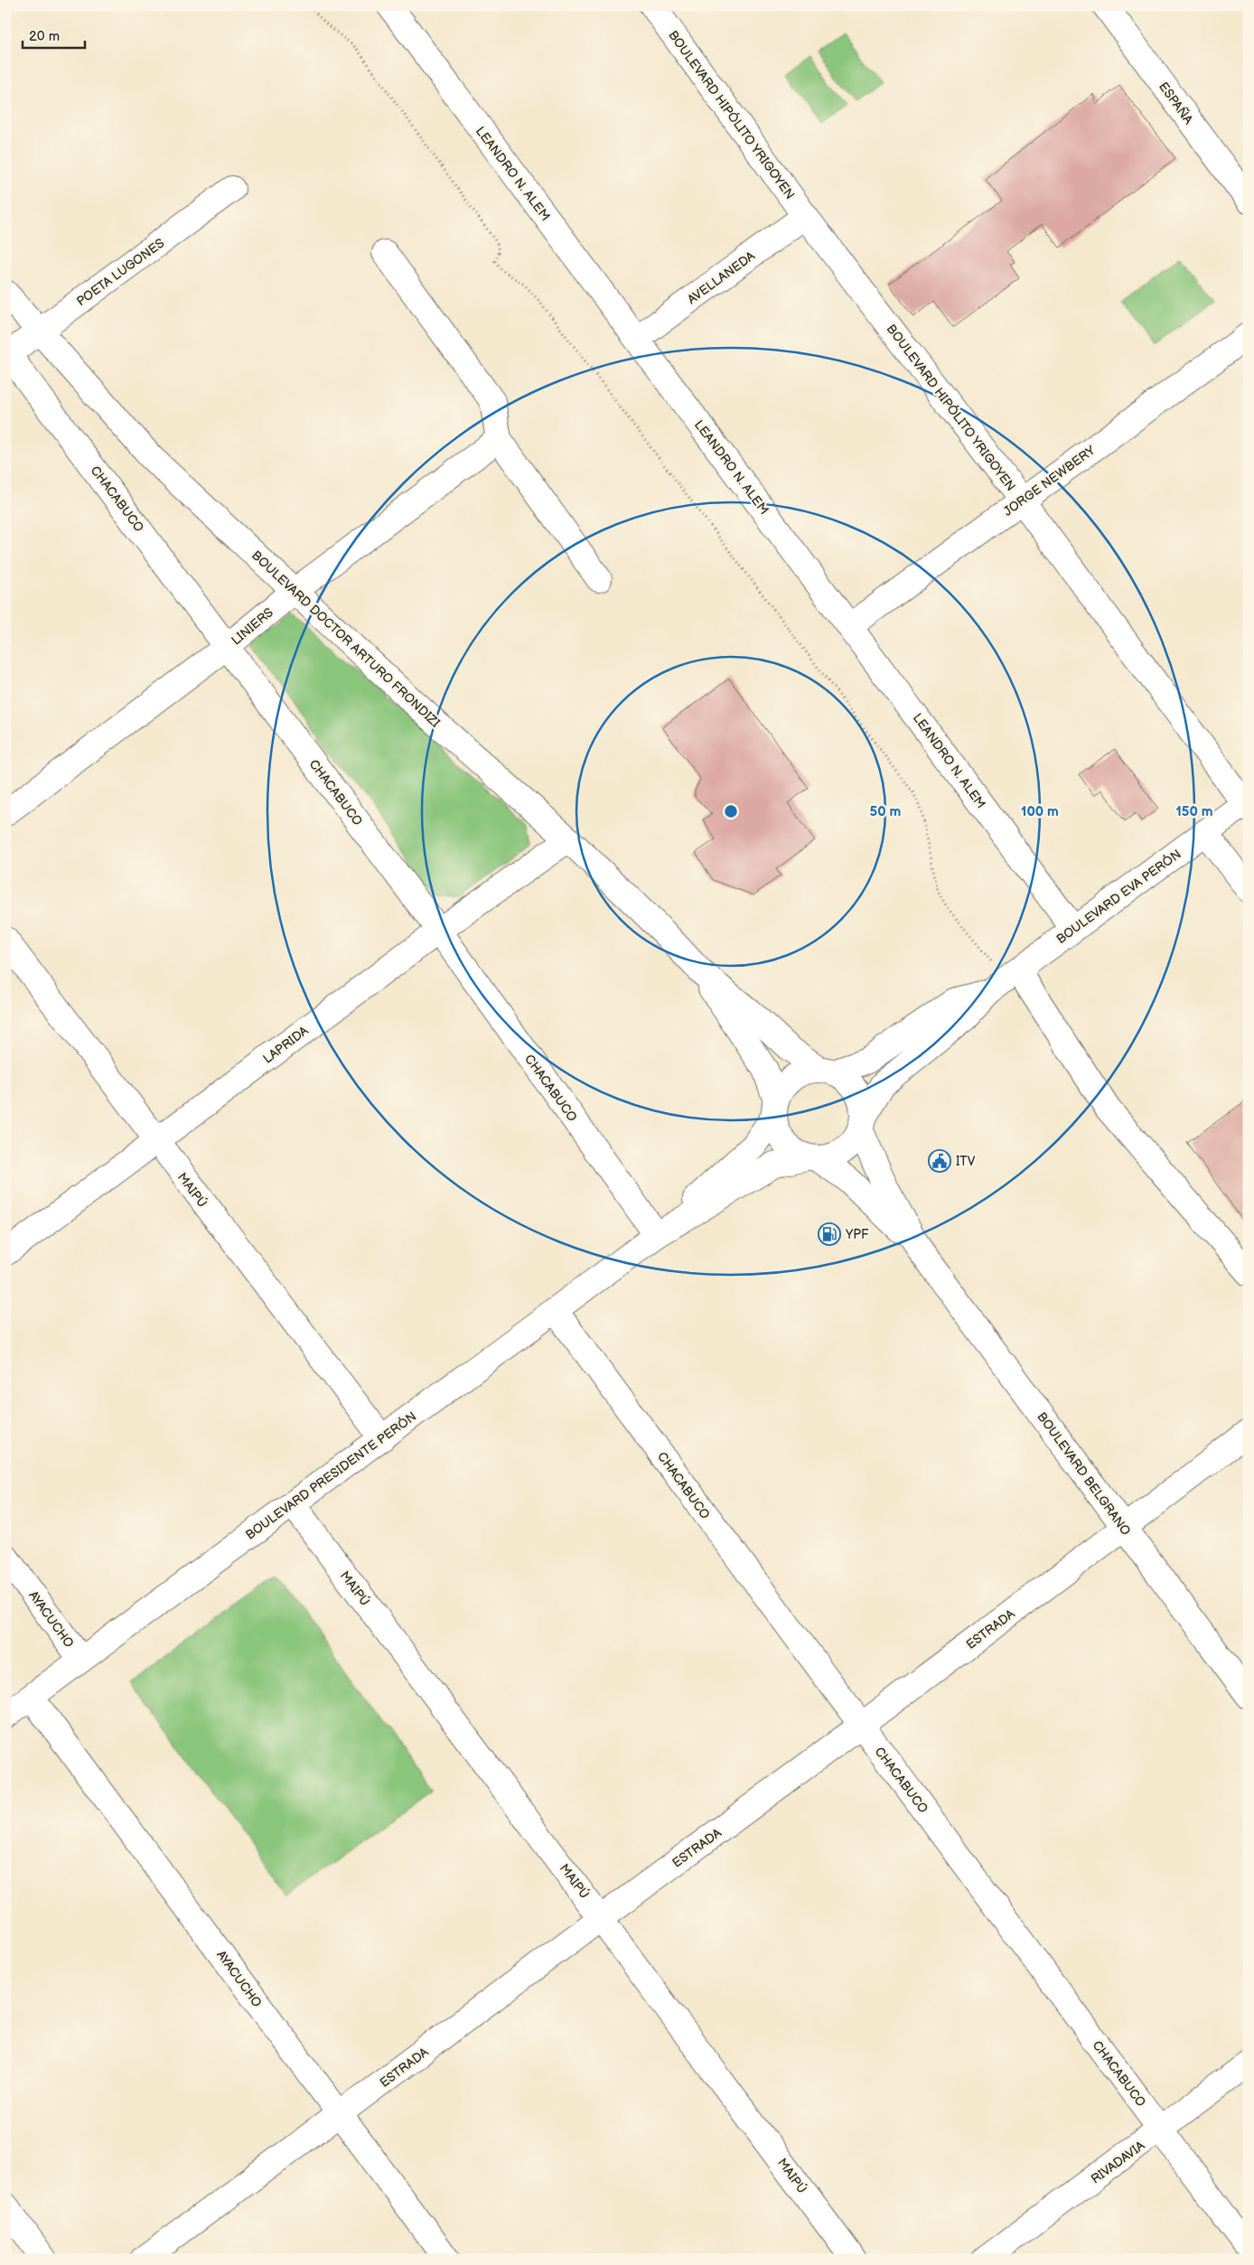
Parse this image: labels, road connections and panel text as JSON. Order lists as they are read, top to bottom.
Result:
{
  "streets": {
    "street": [
      "ESPAÑA",
      "BOULEVARD HIPÓLITO YRIGOYEN",
      "LEANDRO N. ALEM",
      "POETA LUGONES",
      "AVELLANEDA",
      "JORGE NEWBERY",
      "CHACABUCO",
      "LINIERS",
      "BOULEVARD DOCTOR ARTURO FRONDIZI",
      "BOULEVARD EVA PERÓN",
      "LAPRIDA",
      "MAIPÚ",
      "BOULEVARD BELGRANO",
      "BOULEVARD PRESIDENTE PERÓN",
      "AYACUCHO",
      "ESTRADA",
      "RIVADAVIA"
    ]
  },
  "crossings": [
    ["BOULEVARD HIPÓLITO YRIGOYEN", "AVELLANEDA"],
    ["BOULEVARD HIPÓLITO YRIGOYEN", "JORGE NEWBERY"],
    ["BOULEVARD HIPÓLITO YRIGOYEN", "BOULEVARD EVA PERÓN"],
    ["LEANDRO N. ALEM", "AVELLANEDA"],
    ["LEANDRO N. ALEM", "JORGE NEWBERY"],
    ["LEANDRO N. ALEM", "BOULEVARD EVA PERÓN"],
    ["POETA LUGONES", "CHACABUCO"],
    ["POETA LUGONES", "BOULEVARD DOCTOR ARTURO FRONDIZI"],
    ["CHACABUCO", "LINIERS"],
    ["CHACABUCO", "LAPRIDA"],
    ["CHACABUCO", "BOULEVARD PRESIDENTE PERÓN"],
    ["CHACABUCO", "ESTRADA"],
    ["CHACABUCO", "RIVADAVIA"],
    ["LINIERS", "BOULEVARD DOCTOR ARTURO FRONDIZI"],
    ["BOULEVARD DOCTOR ARTURO FRONDIZI", "LAPRIDA"],
    ["BOULEVARD DOCTOR ARTURO FRONDIZI", "BOULEVARD BELGRANO"],
    ["BOULEVARD DOCTOR ARTURO FRONDIZI", "BOULEVARD PRESIDENTE PERÓN"],
    ["BOULEVARD EVA PERÓN", "BOULEVARD PRESIDENTE PERÓN"],
    ["LAPRIDA", "MAIPÚ"],
    ["MAIPÚ", "BOULEVARD PRESIDENTE PERÓN"],
    ["MAIPÚ", "ESTRADA"],
    ["BOULEVARD BELGRANO", "BOULEVARD PRESIDENTE PERÓN"],
    ["BOULEVARD BELGRANO", "ESTRADA"],
    ["BOULEVARD PRESIDENTE PERÓN", "AYACUCHO"],
    ["AYACUCHO", "ESTRADA"]
  ],
  "places": {
    "public building": ["ITV"],
    "fuel station": ["YPF"]
  },
  "scale_bar": "20 m",
  "rings": ["50 m", "100 m", "150 m"]
}
